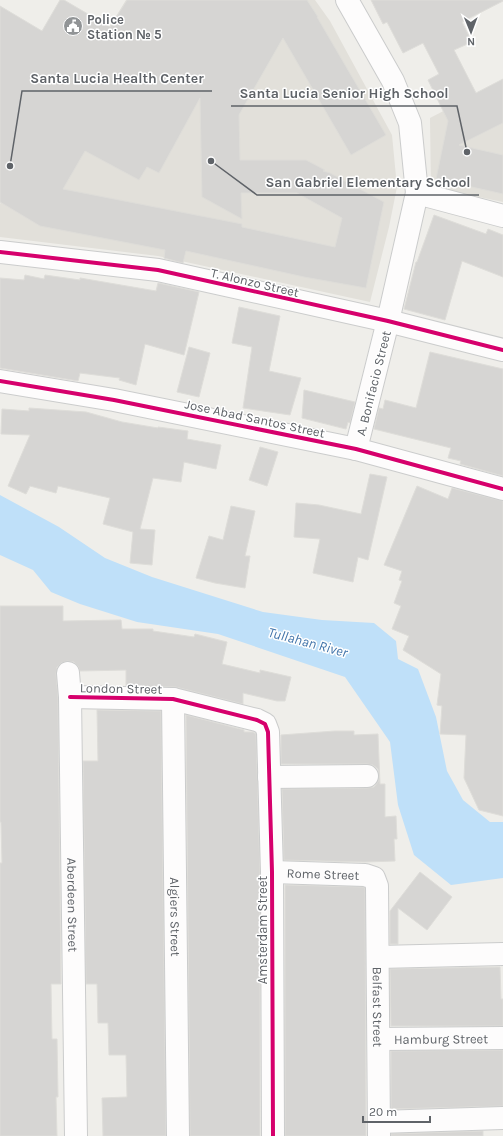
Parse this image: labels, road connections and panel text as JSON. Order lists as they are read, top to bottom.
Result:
{
  "streets": {
    "street": [
      "T. Alonzo Street",
      "A. Bonifacio Street",
      "Jose Abad Santos Street",
      "London Street",
      "Rome Street",
      "Aberdeen Street",
      "Algiers Street",
      "Amsterdam Street",
      "Belfast Street",
      "Hamburg Street"
    ]
  },
  "crossings": [
    ["T. Alonzo Street", "A. Bonifacio Street"],
    ["A. Bonifacio Street", "Jose Abad Santos Street"],
    ["London Street", "Aberdeen Street"],
    ["London Street", "Algiers Street"],
    ["London Street", "Amsterdam Street"],
    ["Rome Street", "Amsterdam Street"],
    ["Rome Street", "Belfast Street"],
    ["Belfast Street", "Hamburg Street"]
  ],
  "water": ["Tullahan River"],
  "places": {
    "public building": ["Police Station № 5"],
    "other": ["Santa Lucia Senior High School", "San Gabriel Elementary School", "Santa Lucia Health Center"]
  },
  "scale_bar": "20 m",
  "north": "bottom"
}
